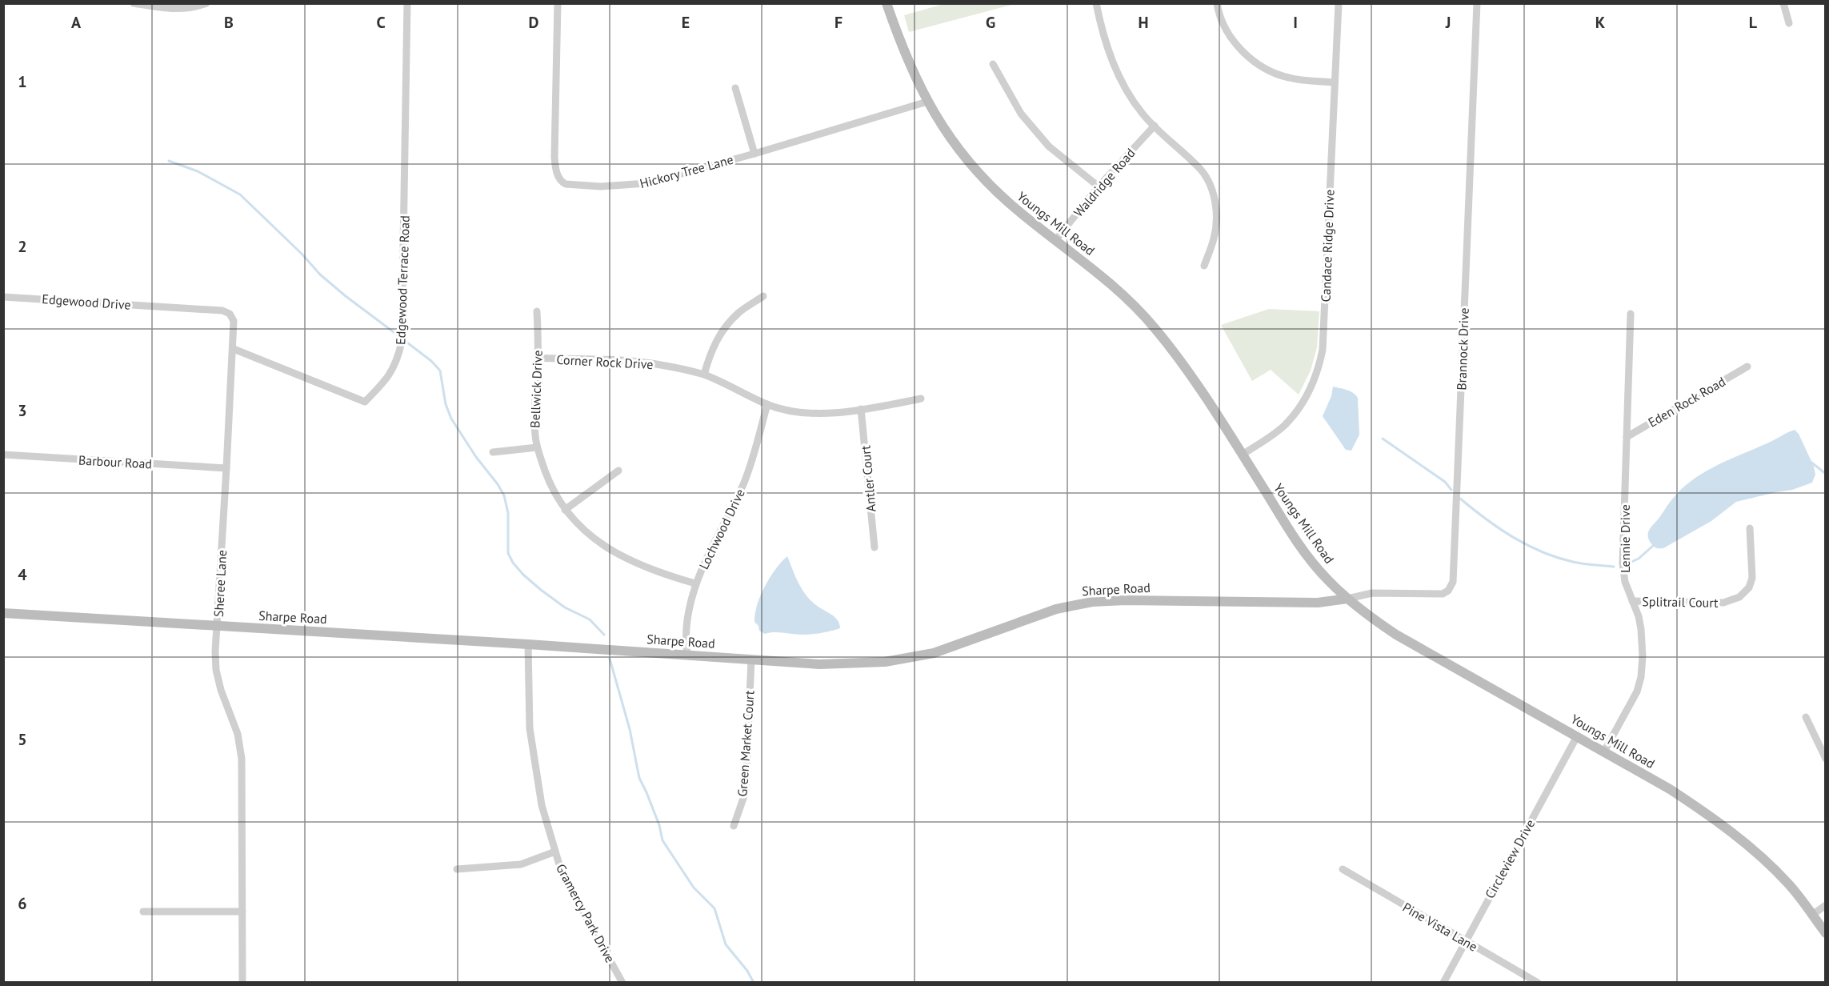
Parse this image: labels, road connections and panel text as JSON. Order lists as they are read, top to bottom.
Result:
{
  "streets": {
    "street": [
      "Hickory Tree Lane",
      "Waldridge Road",
      "Youngs Mill Road",
      "Candace Ridge Drive",
      "Edgewood Terrace Road",
      "Edgewood Drive",
      "Brannock Drive",
      "Corner Rock Drive",
      "Bellwick Drive",
      "Eden Rock Road",
      "Barbour Road",
      "Antler Court",
      "Lochwood Drive",
      "Lennie Drive",
      "Sheree Lane",
      "Sharpe Road",
      "Splitrail Court",
      "Green Market Court",
      "Circleview Drive",
      "Gramercy Park Drive",
      "Pine Vista Lane"
    ]
  },
  "crossings": [
    ["Hickory Tree Lane", "Youngs Mill Road"],
    ["Waldridge Road", "Youngs Mill Road"],
    ["Youngs Mill Road", "Candace Ridge Drive"],
    ["Youngs Mill Road", "Brannock Drive"],
    ["Youngs Mill Road", "Lennie Drive"],
    ["Youngs Mill Road", "Sharpe Road"],
    ["Youngs Mill Road", "Circleview Drive"],
    ["Edgewood Terrace Road", "Sheree Lane"],
    ["Edgewood Drive", "Sheree Lane"],
    ["Brannock Drive", "Sharpe Road"],
    ["Corner Rock Drive", "Bellwick Drive"],
    ["Corner Rock Drive", "Antler Court"],
    ["Corner Rock Drive", "Lochwood Drive"],
    ["Bellwick Drive", "Lochwood Drive"],
    ["Eden Rock Road", "Lennie Drive"],
    ["Barbour Road", "Sheree Lane"],
    ["Lochwood Drive", "Sharpe Road"],
    ["Lennie Drive", "Splitrail Court"],
    ["Sheree Lane", "Sharpe Road"],
    ["Sharpe Road", "Green Market Court"],
    ["Sharpe Road", "Gramercy Park Drive"],
    ["Circleview Drive", "Pine Vista Lane"]
  ],
  "grid": {
    "columns": [
      "A",
      "B",
      "C",
      "D",
      "E",
      "F",
      "G",
      "H",
      "I",
      "J",
      "K",
      "L"
    ],
    "rows": [
      "1",
      "2",
      "3",
      "4",
      "5",
      "6"
    ]
  }
}
